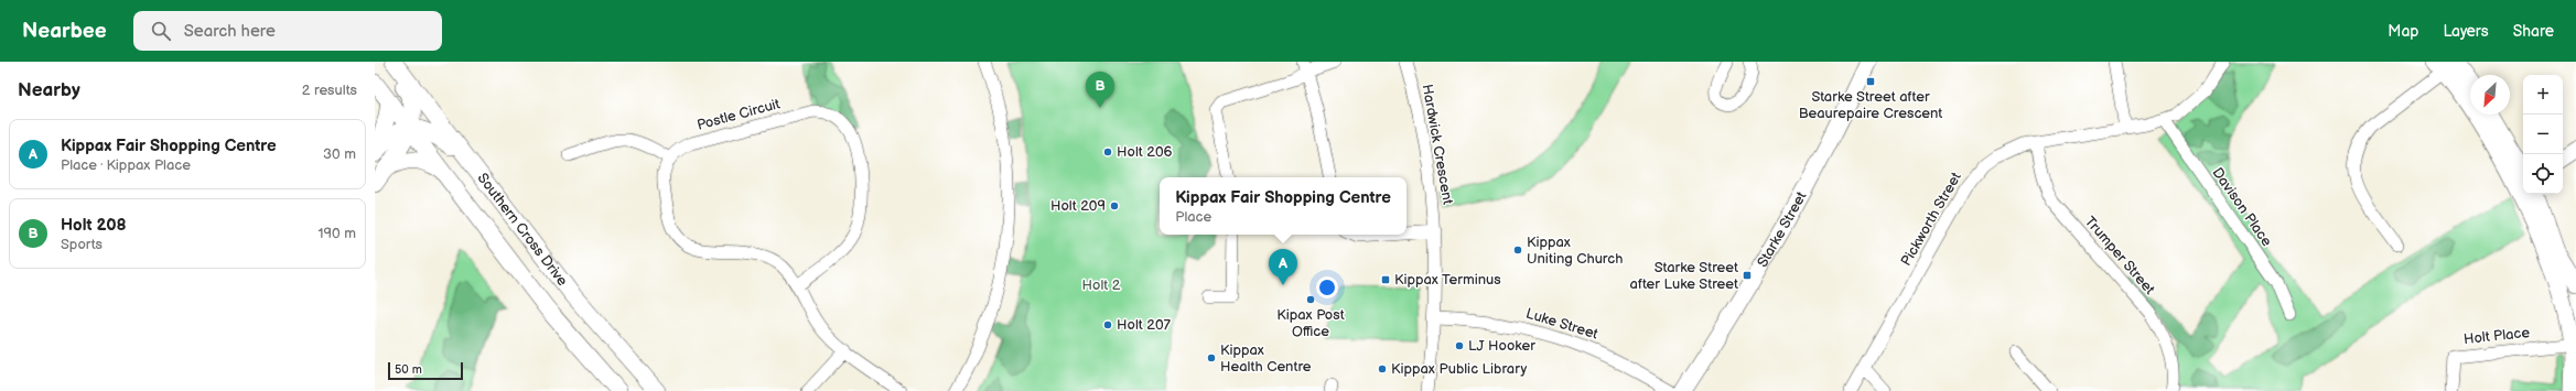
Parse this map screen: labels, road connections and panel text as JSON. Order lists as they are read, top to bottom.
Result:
{
  "streets": {
    "street": [
      "Postle Circuit",
      "Hardwick Crescent",
      "Davison Place",
      "Pickworth Street",
      "Southern Cross Drive",
      "Starke Street",
      "Trumper Street",
      "Luke Street",
      "Holt Place"
    ]
  },
  "crossings": [
    ["Hardwick Crescent", "Luke Street"],
    ["Davison Place", "Pickworth Street"],
    ["Pickworth Street", "Trumper Street"]
  ],
  "parks": ["Holt 2"],
  "places": {
    "transit": ["Starke Street after Beaurepaire Crescent", "Starke Street after Luke Street", "Kippax Terminus"],
    "other": [
      "Holt 206",
      "Holt 209",
      "Kippax Uniting Church",
      "Kipax Post Office",
      "Holt 207",
      "LJ Hooker",
      "Kippax Health Centre",
      "Kippax Public Library"
    ]
  },
  "scale_bar": "50 m",
  "north": "bottom left",
  "page": {
    "header": "Nearbee",
    "search": "Search here",
    "nav": ["Map", "Layers", "Share"],
    "heading": ["Nearby", "2 results"],
    "pins": ["B", "A"],
    "map_buttons": ["+", "−"],
    "list": [
      {
        "mark": "A",
        "name": "Kippax Fair Shopping Centre",
        "note": "Place · Kippax Place",
        "value": "30 m"
      },
      {
        "mark": "B",
        "name": "Holt 208",
        "note": "Sports",
        "value": "190 m"
      }
    ],
    "popup": ["Kippax Fair Shopping Centre", "Place"],
    "scale": "50 m"
  }
}
